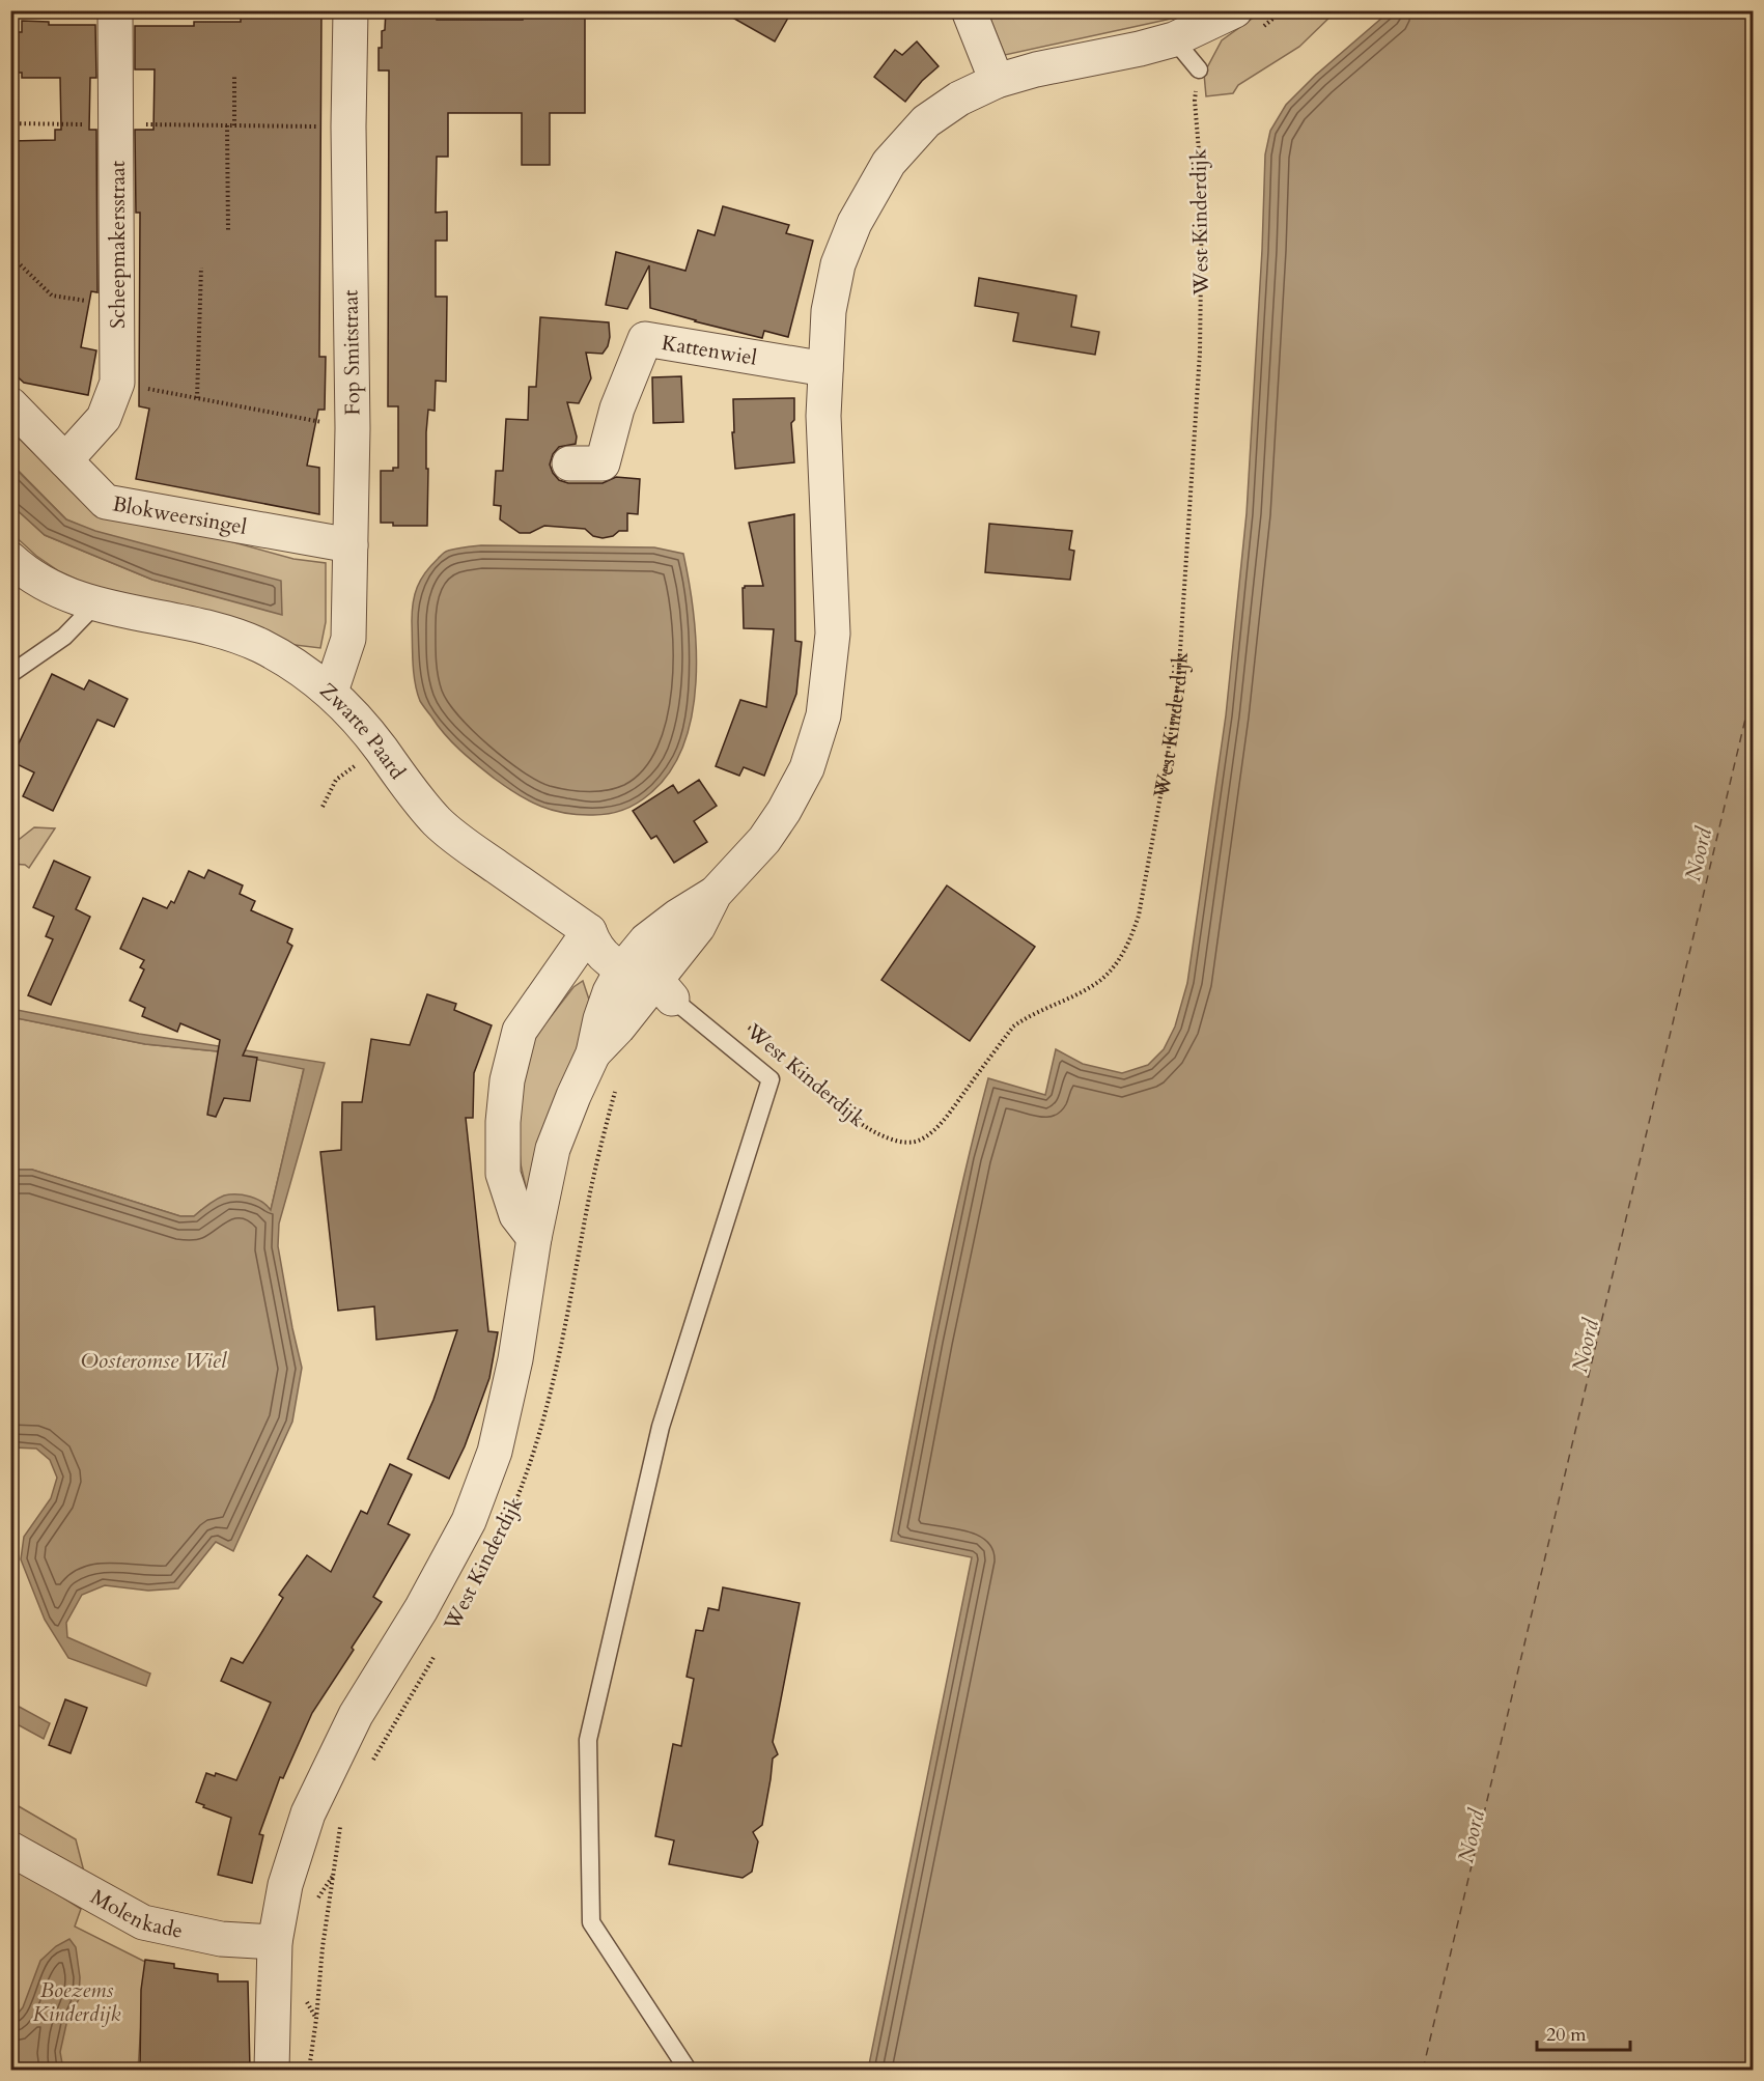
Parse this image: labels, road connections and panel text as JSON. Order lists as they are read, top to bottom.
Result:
{
  "streets": {
    "street": [
      "West Kinderdijk",
      "Scheepmakersstraat",
      "Kattenwiel",
      "Fop Smitstraat",
      "Blokweersingel",
      "Zwarte Paard",
      "Molenkade"
    ]
  },
  "crossings": [
    ["West Kinderdijk", "Kattenwiel"],
    ["West Kinderdijk", "Zwarte Paard"],
    ["West Kinderdijk", "Molenkade"],
    ["Scheepmakersstraat", "Blokweersingel"],
    ["Fop Smitstraat", "Blokweersingel"],
    ["Fop Smitstraat", "Zwarte Paard"]
  ],
  "water": ["Noord", "Oosteromse Wiel"],
  "parks": ["Boezems Kinderdijk"],
  "scale_bar": "20 m"
}
